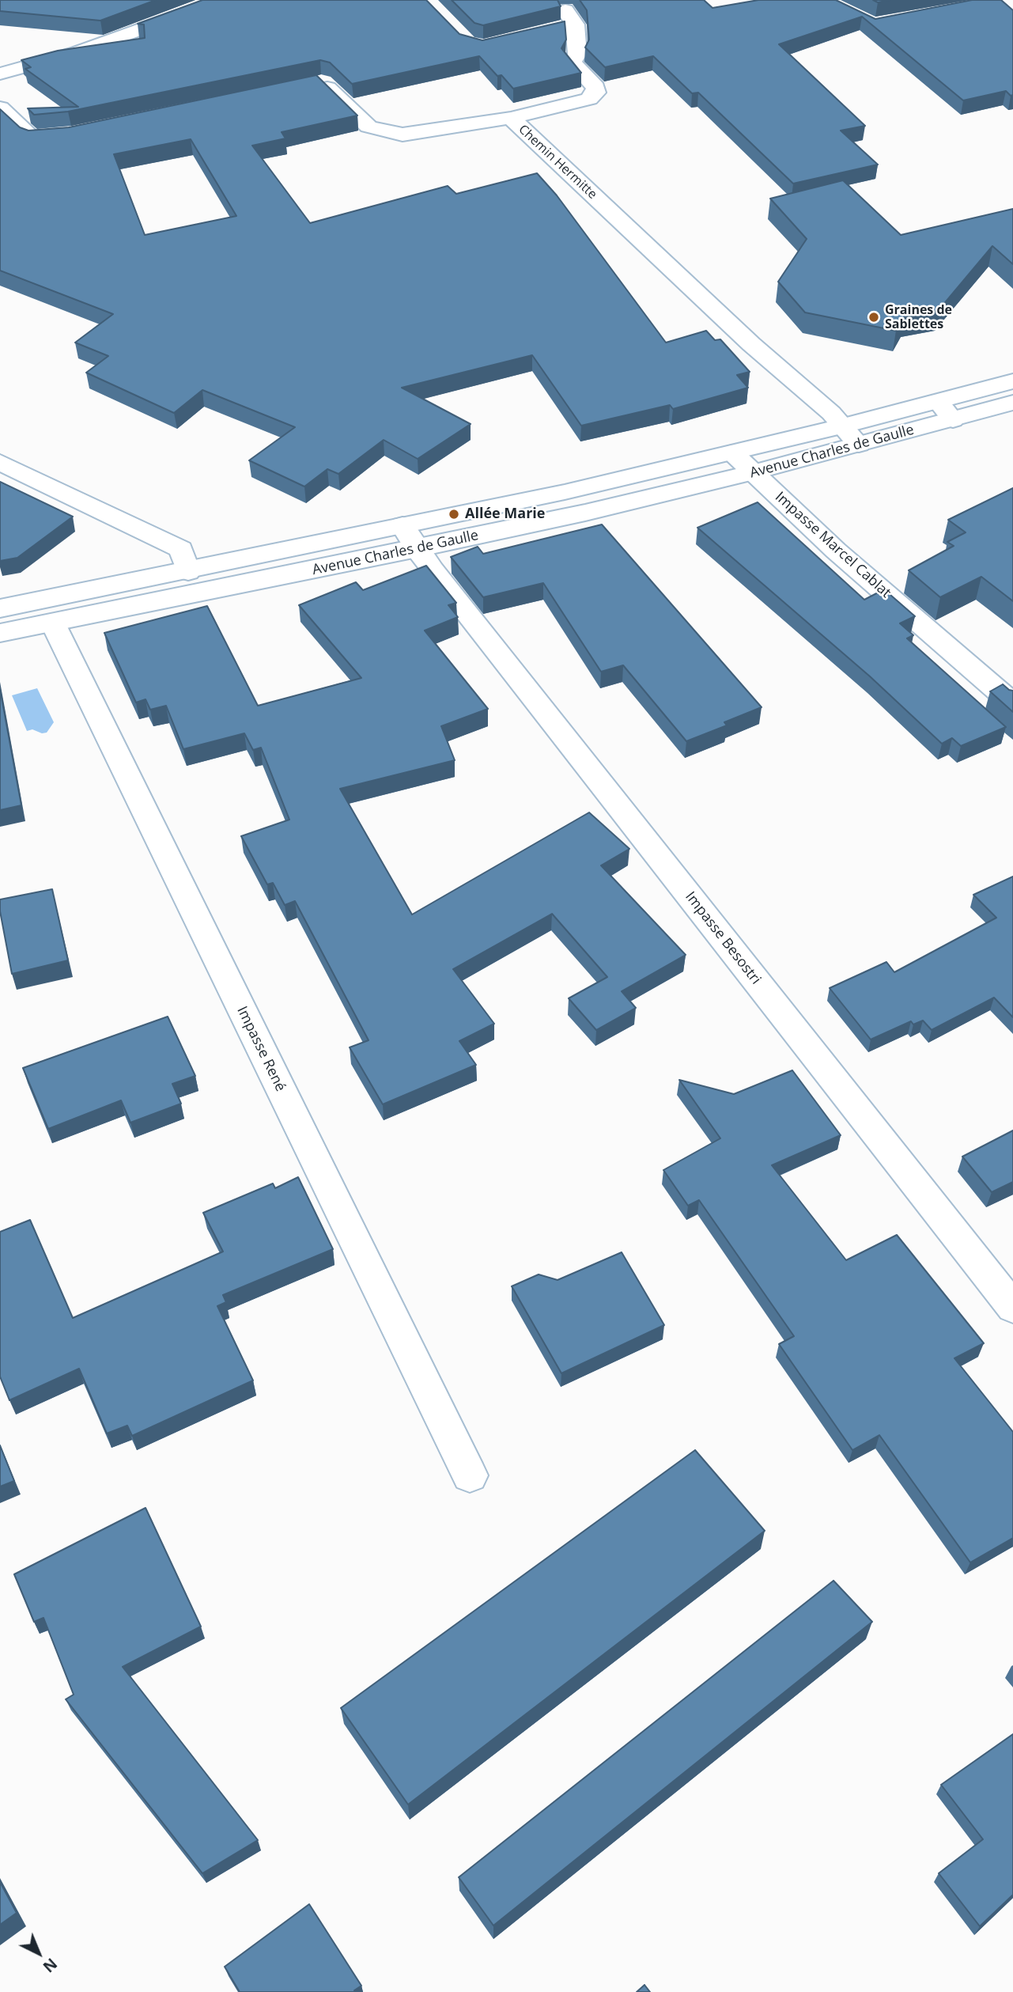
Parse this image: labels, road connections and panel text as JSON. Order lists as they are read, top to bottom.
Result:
{
  "streets": {
    "street": [
      "Chemin Hermitte",
      "Avenue Charles de Gaulle",
      "Impasse Marcel Cablat",
      "Impasse Besostri",
      "Impasse René"
    ]
  },
  "crossings": [
    ["Chemin Hermitte", "Avenue Charles de Gaulle"],
    ["Avenue Charles de Gaulle", "Impasse Marcel Cablat"],
    ["Avenue Charles de Gaulle", "Impasse Besostri"],
    ["Avenue Charles de Gaulle", "Impasse René"]
  ],
  "places": ["Graines de Sablettes", "Allée Marie"],
  "north": "bottom right"
}
